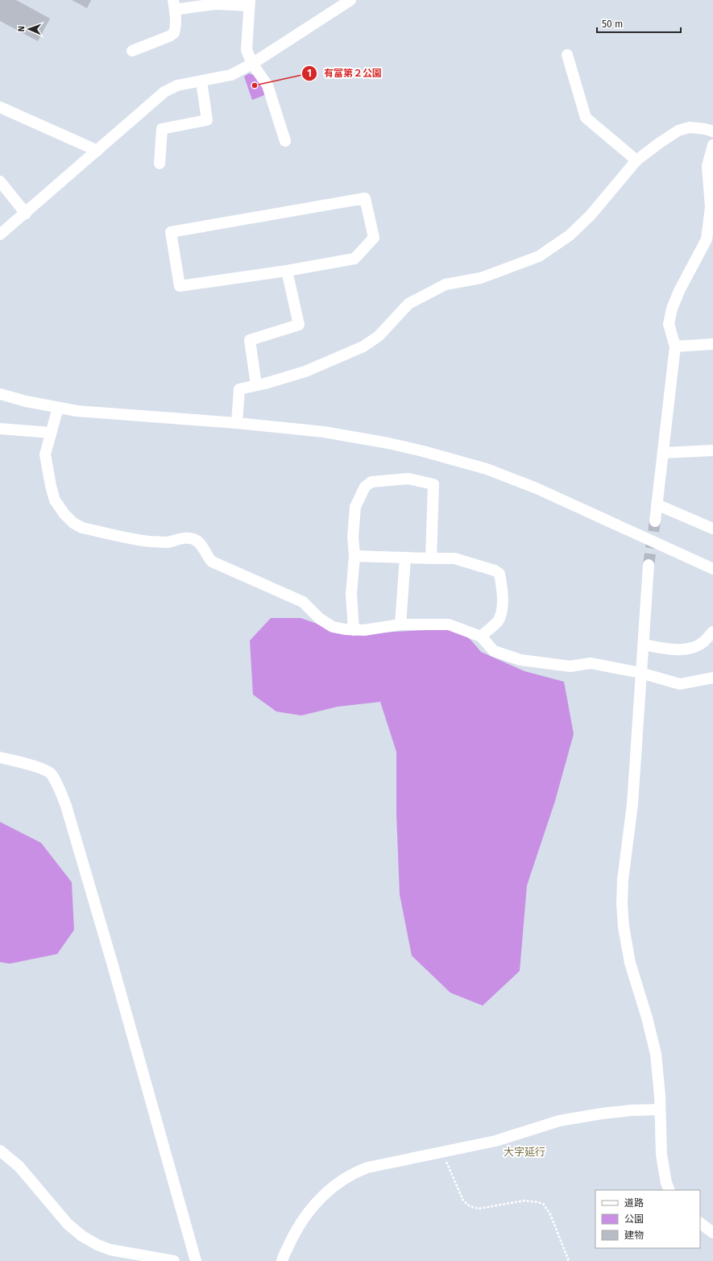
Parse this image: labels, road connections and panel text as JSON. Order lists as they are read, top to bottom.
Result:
{
  "districts": ["大字延行"],
  "places": ["有富第２公園"],
  "legend": ["道路", "公園", "建物"],
  "scale_bar": "50 m",
  "north": "left"
}
